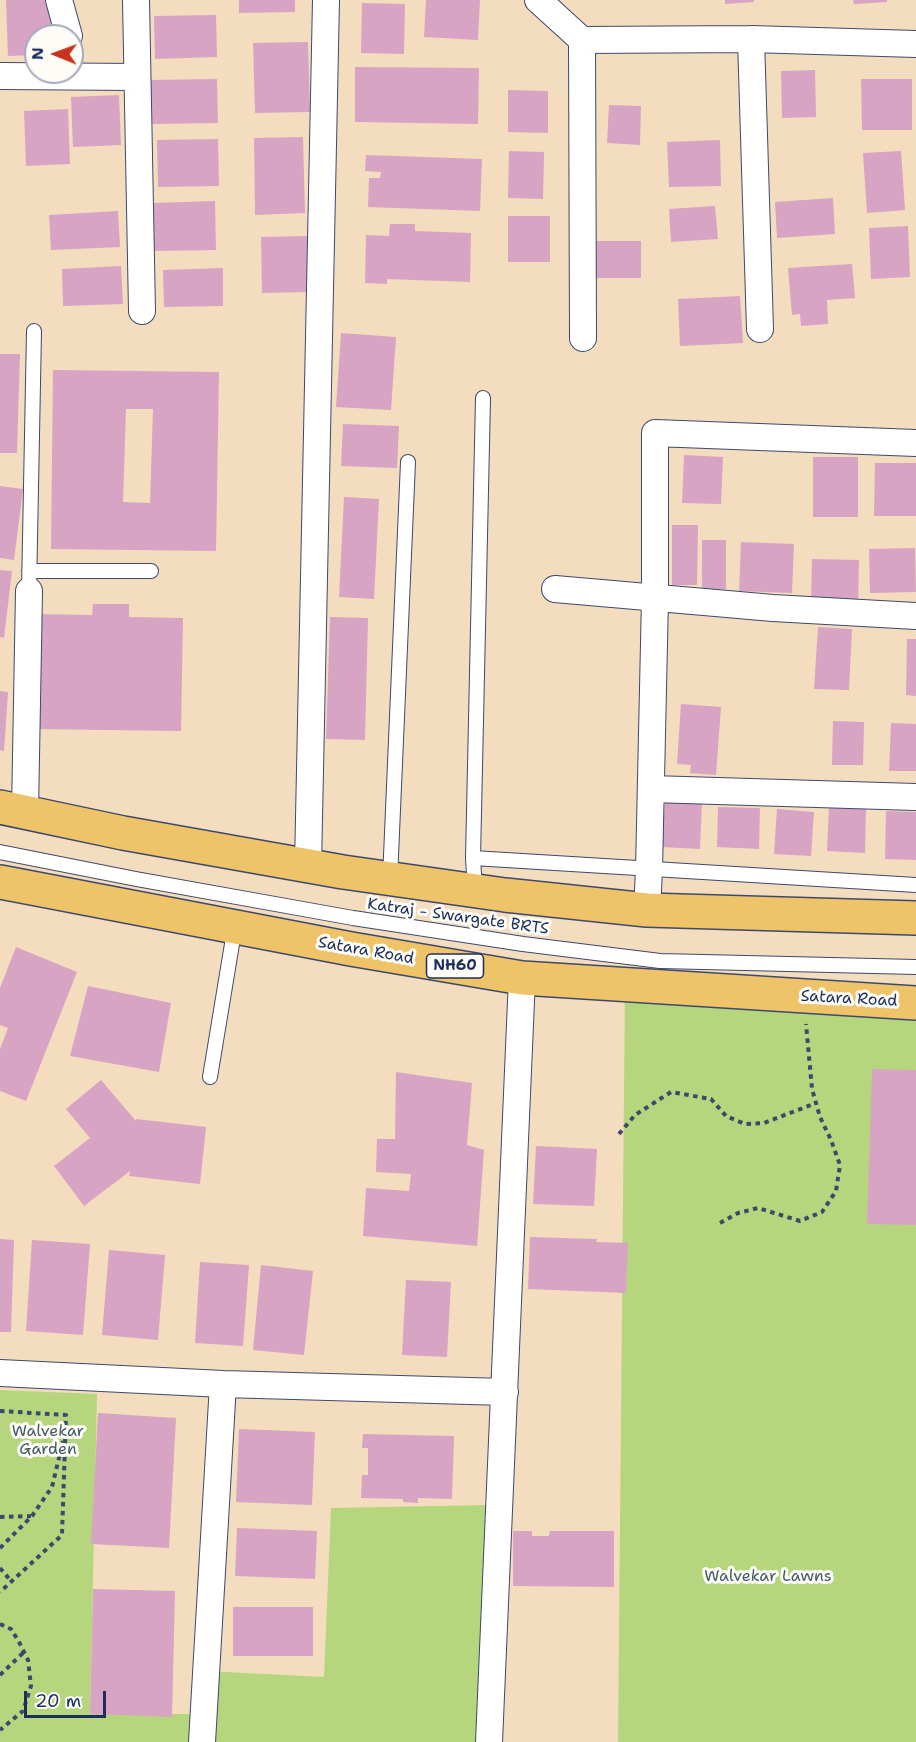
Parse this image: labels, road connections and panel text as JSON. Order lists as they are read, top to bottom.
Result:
{
  "streets": {
    "highway": ["Satara Road", "NH60"],
    "lane": ["Katraj - Swargate BRTS"]
  },
  "parks": ["Walvekar Garden", "Walvekar Lawns"],
  "scale_bar": "20 m",
  "north": "left"
}
